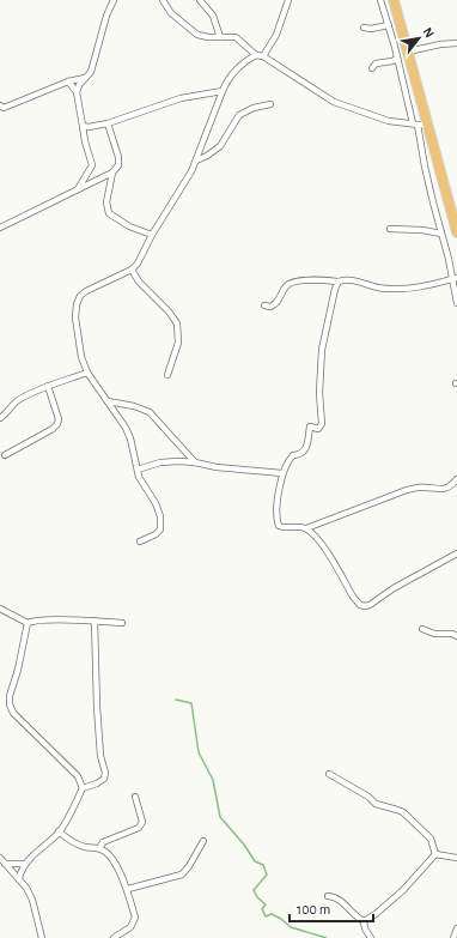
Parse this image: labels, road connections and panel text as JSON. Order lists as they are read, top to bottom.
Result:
{
  "scale_bar": "100 m",
  "north": "top right"
}
